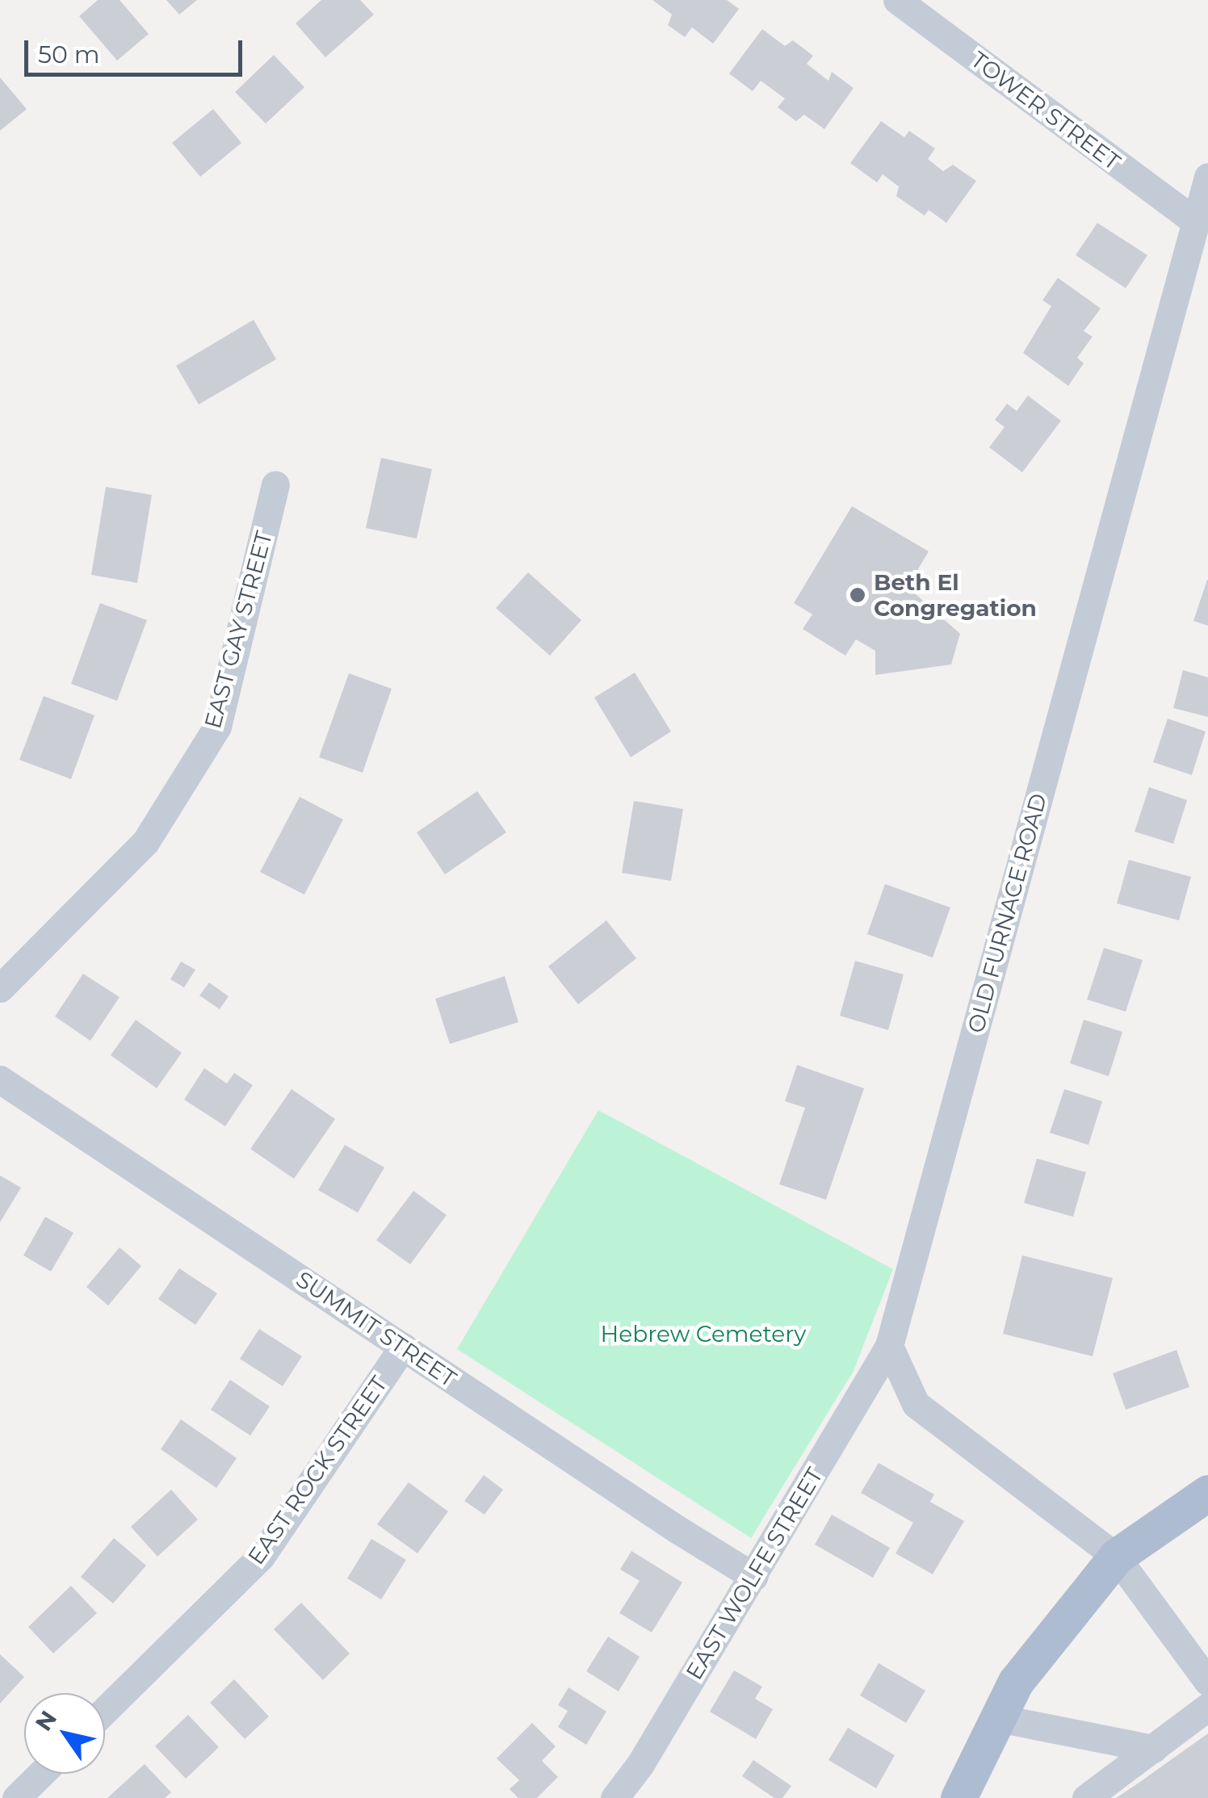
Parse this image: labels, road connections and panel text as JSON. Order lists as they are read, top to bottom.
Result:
{
  "streets": {
    "street": [
      "TOWER STREET",
      "EAST GAY STREET",
      "OLD FURNACE ROAD",
      "SUMMIT STREET",
      "EAST ROCK STREET",
      "EAST WOLFE STREET"
    ]
  },
  "crossings": [
    ["TOWER STREET", "OLD FURNACE ROAD"],
    ["OLD FURNACE ROAD", "EAST WOLFE STREET"],
    ["SUMMIT STREET", "EAST ROCK STREET"],
    ["SUMMIT STREET", "EAST WOLFE STREET"]
  ],
  "parks": ["Hebrew Cemetery"],
  "places": ["Beth El Congregation"],
  "scale_bar": "50 m",
  "north": "top left"
}
